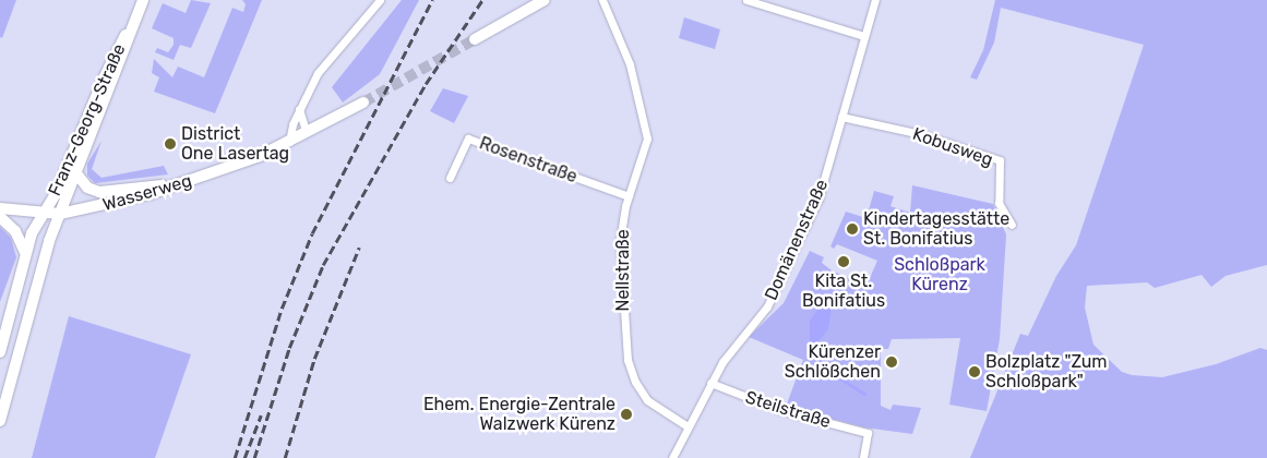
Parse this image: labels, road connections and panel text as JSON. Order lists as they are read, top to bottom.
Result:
{
  "streets": {
    "main road": ["Franz-Georg-Straße", "Wasserweg"],
    "street": [
      "Kobusweg",
      "Rosenstraße",
      "Domänenstraße",
      "Nellstraße",
      "Steilstraße"
    ]
  },
  "crossings": [
    ["Franz-Georg-Straße", "Wasserweg"],
    ["Kobusweg", "Domänenstraße"],
    ["Rosenstraße", "Nellstraße"],
    ["Domänenstraße", "Nellstraße"],
    ["Domänenstraße", "Steilstraße"]
  ],
  "parks": ["Schloßpark Kürenz"],
  "places": [
    "District One Lasertag",
    "Kindertagesstätte St. Bonifatius",
    "Kita St. Bonifatius",
    "Kürenzer Schlößchen",
    "Bolzplatz \"Zum Schloßpark\"",
    "Ehem. Energie-Zentrale Walzwerk Kürenz"
  ]
}
